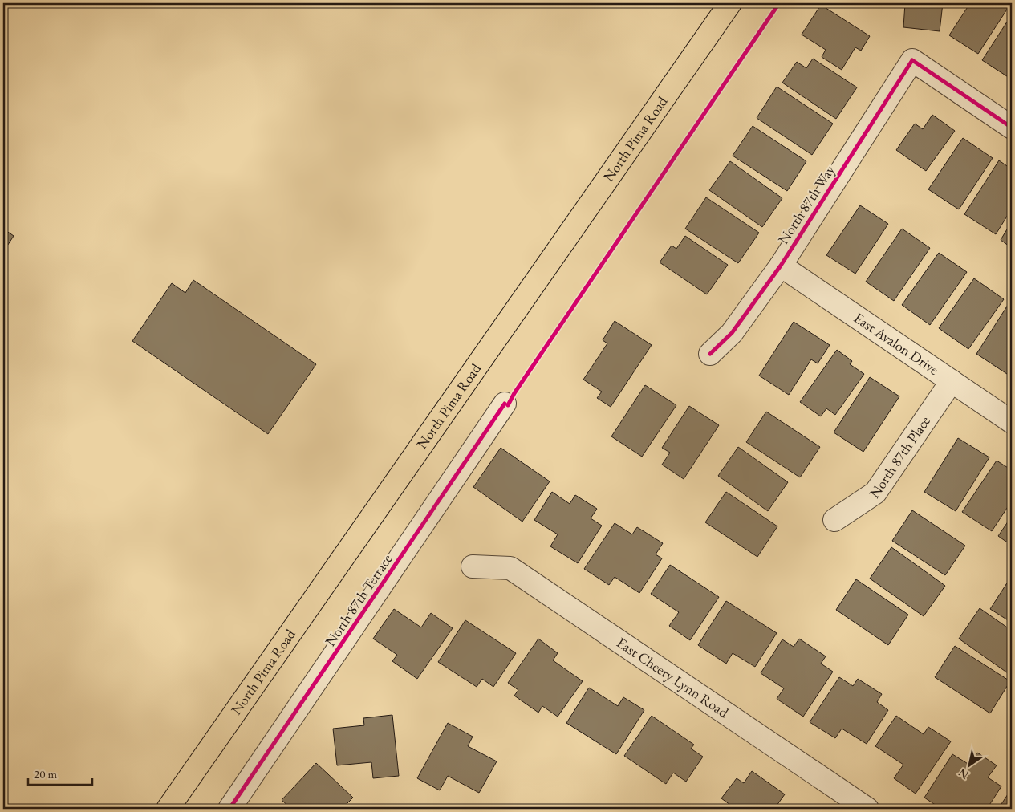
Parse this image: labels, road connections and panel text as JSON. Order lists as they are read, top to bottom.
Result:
{
  "streets": {
    "main road": ["North Pima Road"],
    "street": [
      "North 87th Way",
      "East Avalon Drive",
      "North 87th Place",
      "North 87th Terrace",
      "East Cheery Lynn Road"
    ]
  },
  "crossings": [
    ["North 87th Way", "East Avalon Drive"],
    ["East Avalon Drive", "North 87th Place"]
  ],
  "scale_bar": "20 m",
  "north": "bottom left"
}
